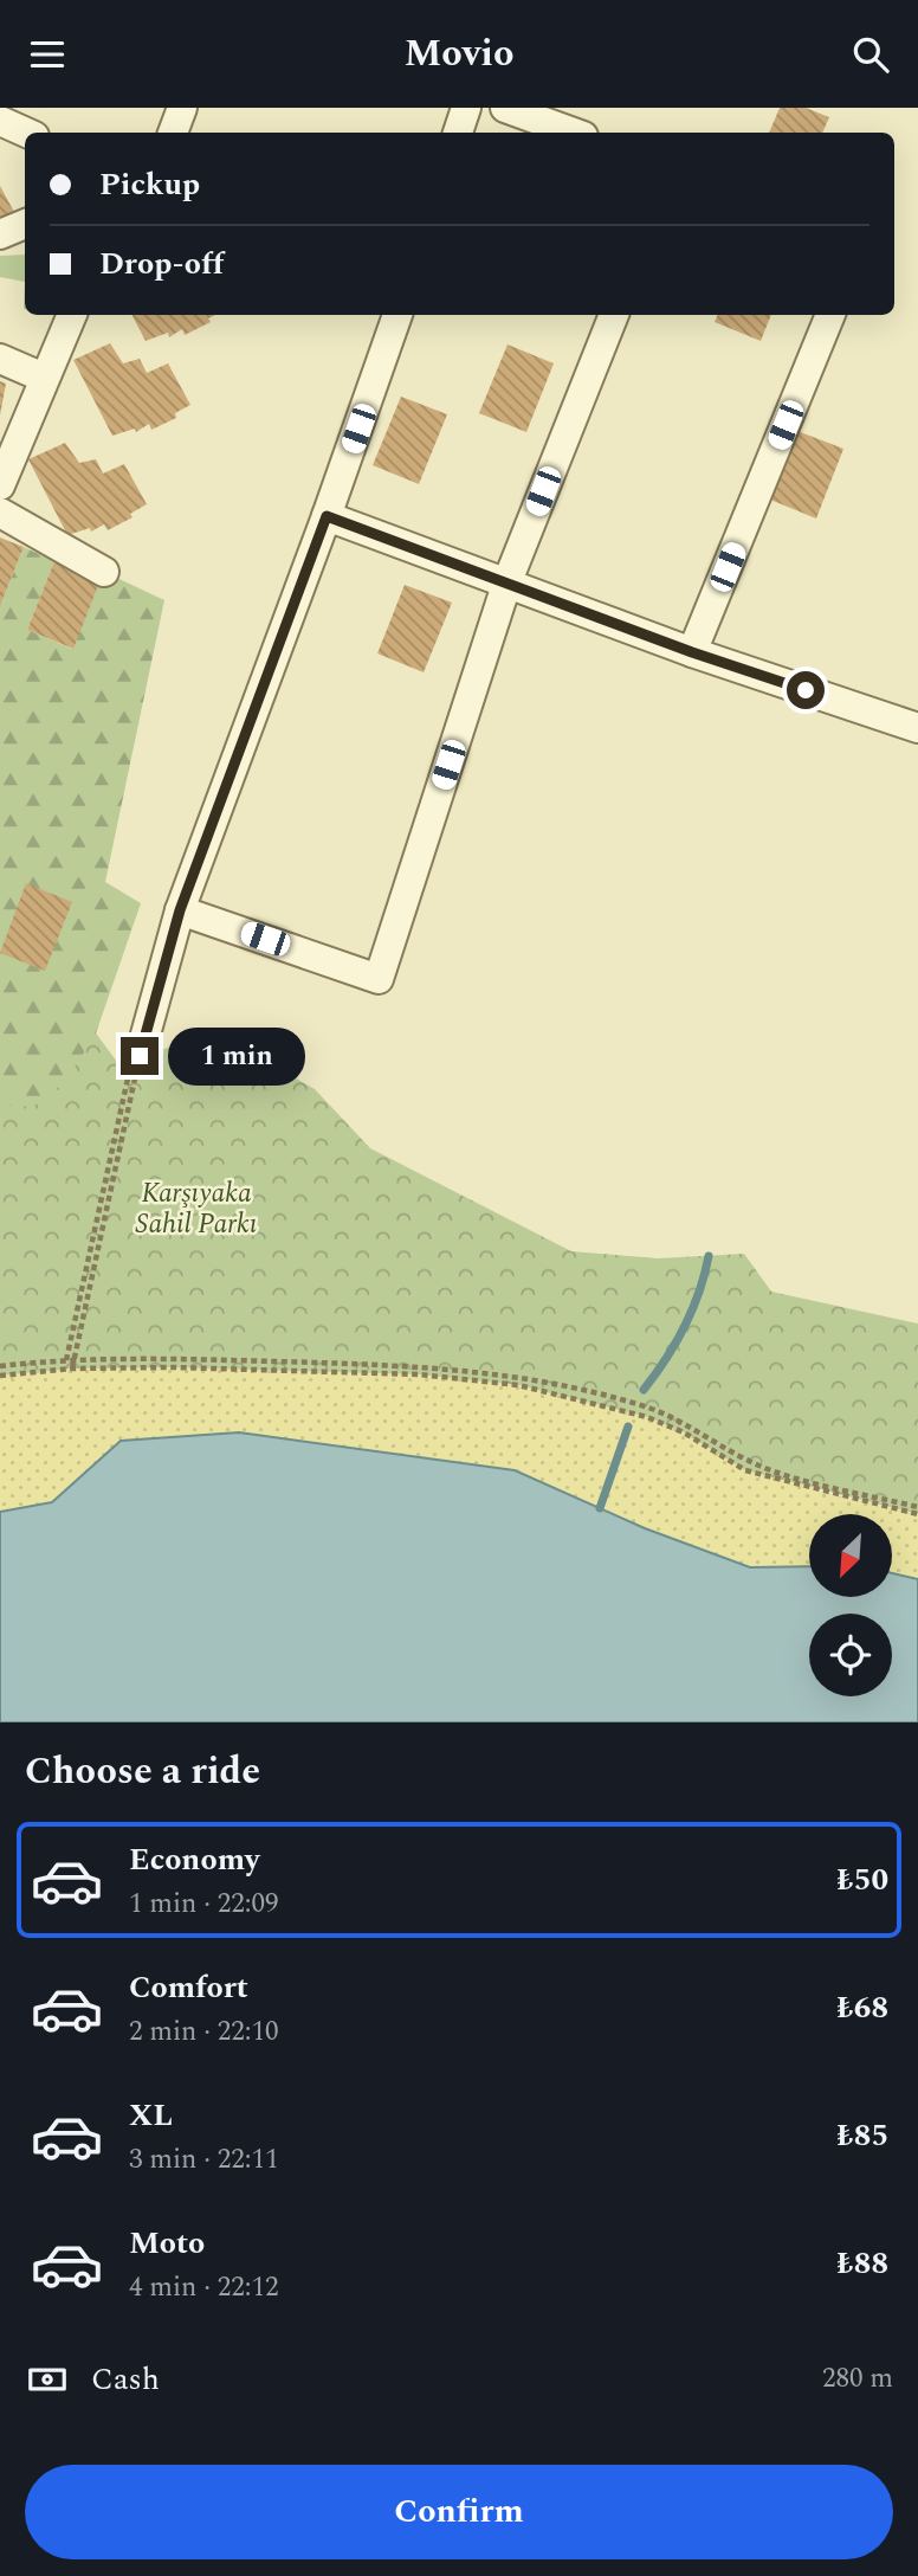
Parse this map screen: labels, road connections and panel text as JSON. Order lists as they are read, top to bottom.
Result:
{
  "parks": ["Karşıyaka Sahil Parkı"],
  "north": "bottom left",
  "page": {
    "header": "Movio",
    "banner": ["Pickup", "Drop-off"],
    "bubble": "1 min",
    "heading": "Choose a ride",
    "list": [
      {
        "name": "Economy",
        "note": "1 min · 22:09",
        "value": "₺50"
      },
      {
        "name": "Comfort",
        "note": "2 min · 22:10",
        "value": "₺68"
      },
      {
        "name": "XL",
        "note": "3 min · 22:11",
        "value": "₺85"
      },
      {
        "name": "Moto",
        "note": "4 min · 22:12",
        "value": "₺88"
      }
    ],
    "pay": ["Cash", "280 m"],
    "buttons": "Confirm"
  }
}
